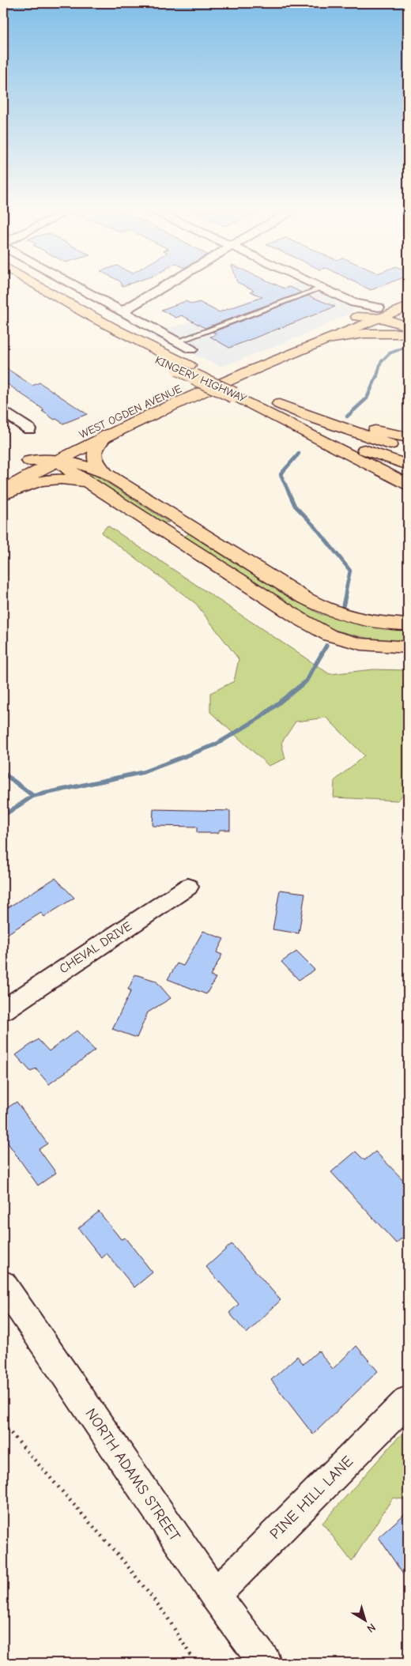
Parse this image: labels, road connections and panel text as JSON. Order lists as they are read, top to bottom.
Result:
{
  "streets": {
    "main road": ["KINGERY HIGHWAY", "WEST OGDEN AVENUE"],
    "street": ["CHEVAL DRIVE", "NORTH ADAMS STREET", "PINE HILL LANE"]
  },
  "crossings": [
    ["NORTH ADAMS STREET", "PINE HILL LANE"]
  ],
  "north": "bottom right"
}
